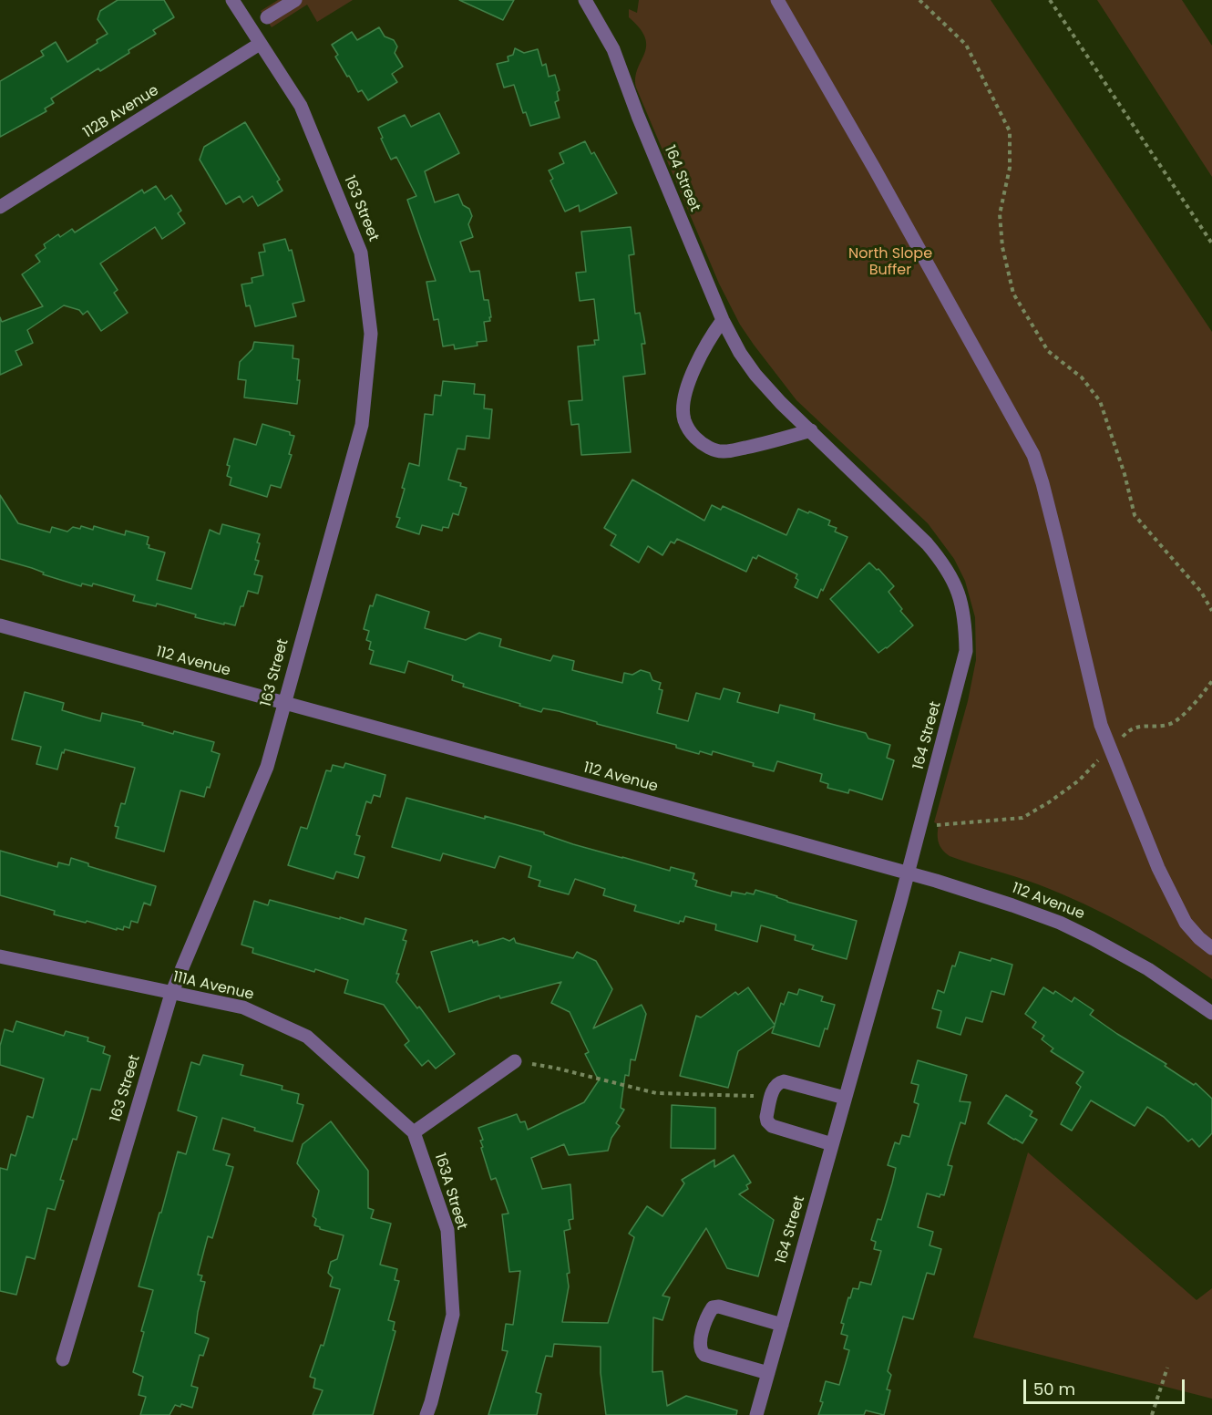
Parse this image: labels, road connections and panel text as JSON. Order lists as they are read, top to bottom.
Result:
{
  "streets": {
    "street": [
      "112B Avenue",
      "164 Street",
      "163 Street",
      "112 Avenue",
      "111A Avenue",
      "163A Street"
    ]
  },
  "crossings": [
    ["112B Avenue", "163 Street"],
    ["164 Street", "112 Avenue"],
    ["163 Street", "112 Avenue"],
    ["163 Street", "111A Avenue"],
    ["111A Avenue", "163A Street"]
  ],
  "parks": ["North Slope Buffer"],
  "scale_bar": "50 m"
}
